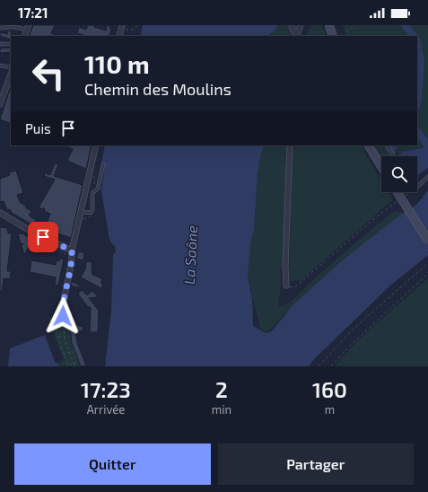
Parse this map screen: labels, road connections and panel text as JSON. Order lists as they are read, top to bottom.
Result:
{
  "water": ["La Saône"],
  "page": {
    "status": "17:21",
    "turn": ["110 m", "Chemin des Moulins"],
    "then": "Puis",
    "eta": [
      "17:23",
      "Arrivée",
      "2",
      "min",
      "160",
      "m"
    ],
    "buttons": ["Quitter", "Partager"]
  }
}
